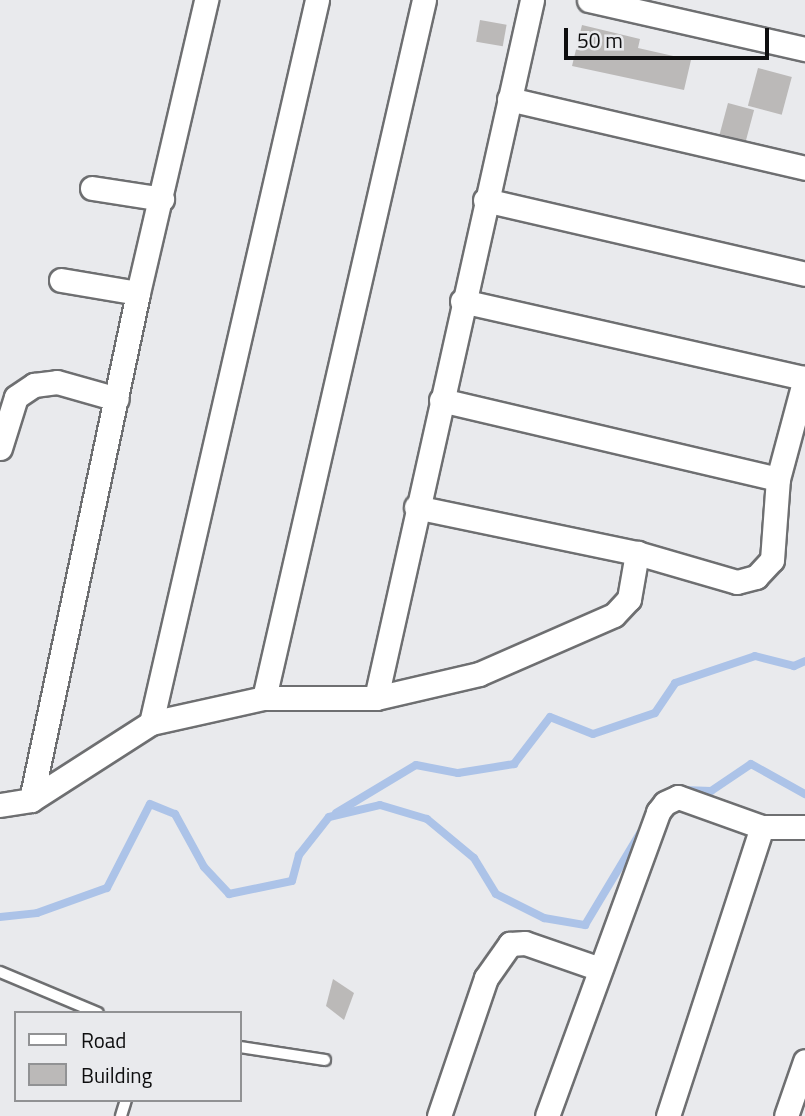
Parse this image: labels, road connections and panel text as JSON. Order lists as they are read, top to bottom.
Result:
{
  "legend": ["Road", "Building"],
  "scale_bar": "50 m"
}
